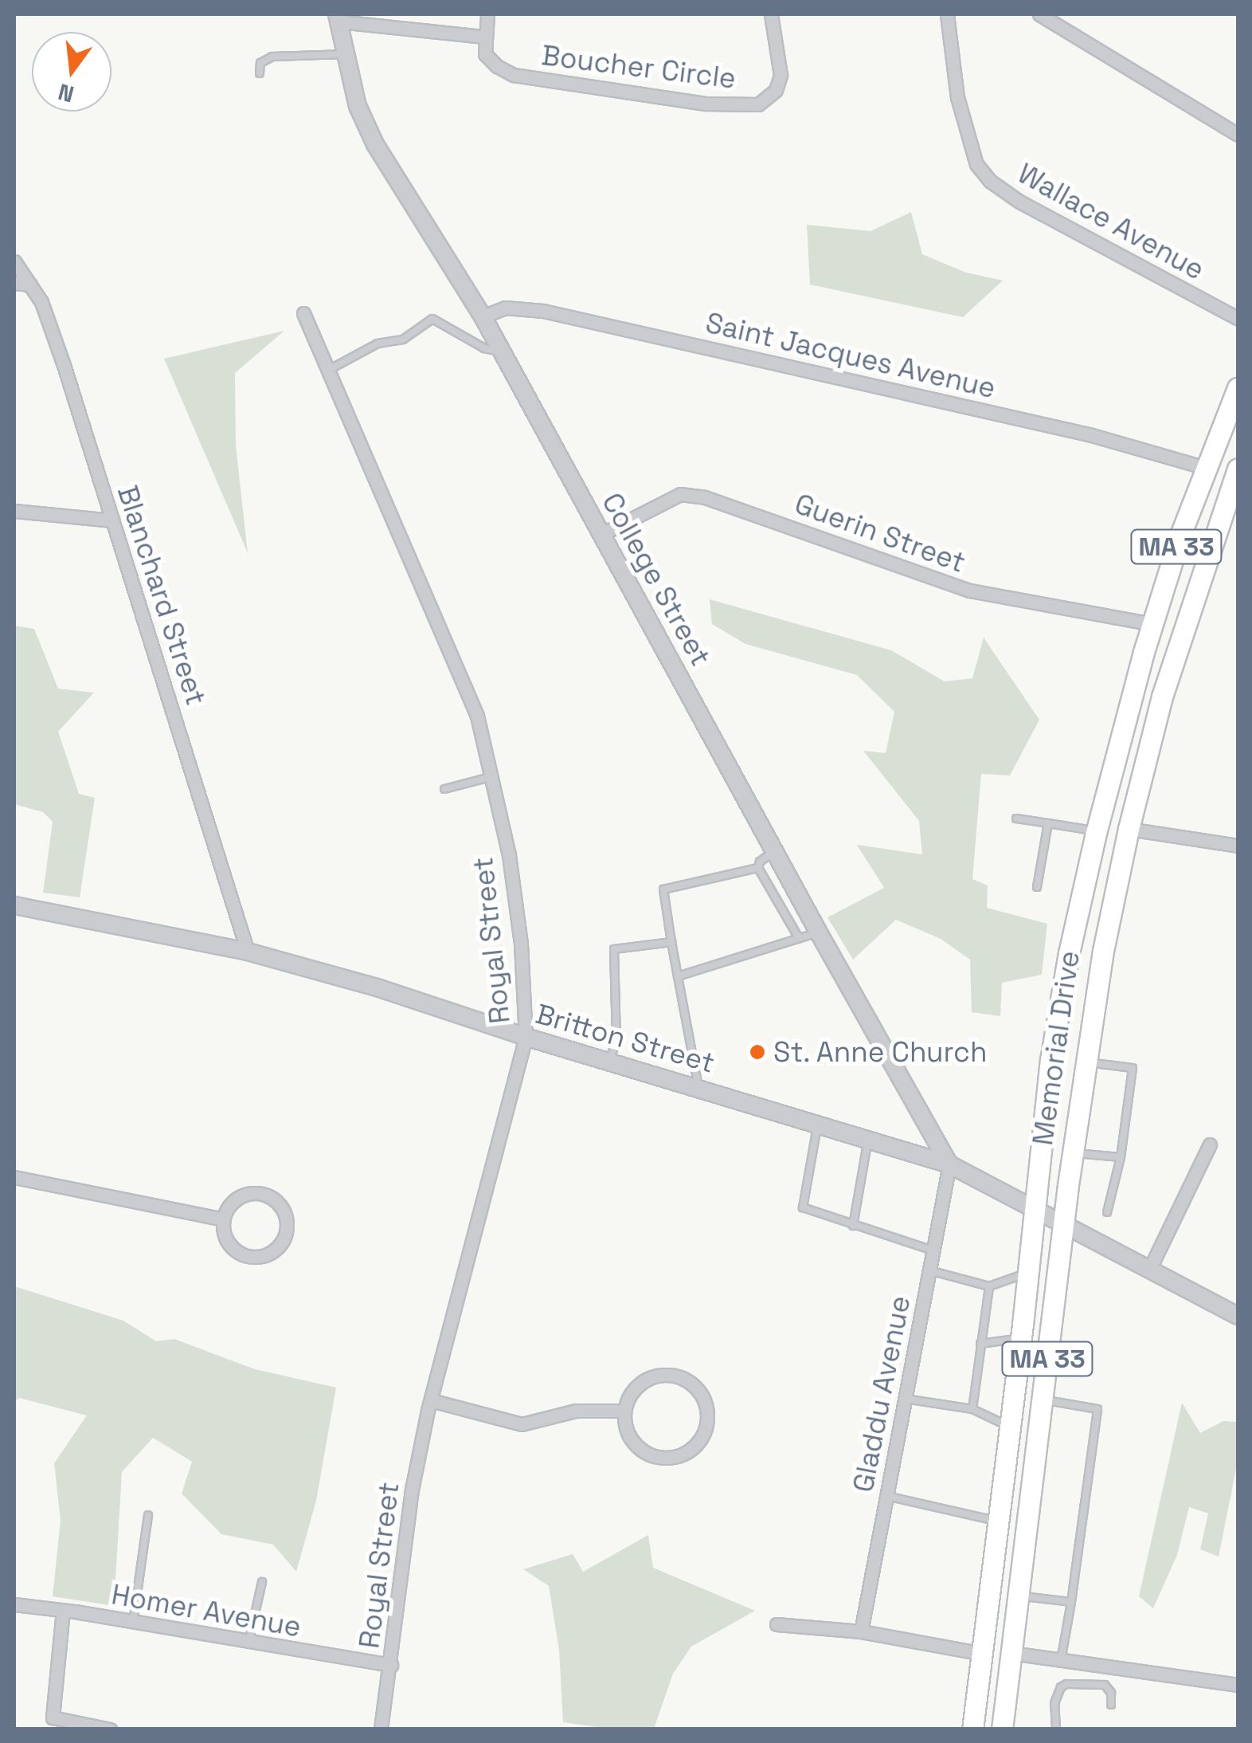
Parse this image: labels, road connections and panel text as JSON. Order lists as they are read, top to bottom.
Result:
{
  "streets": {
    "main road": ["MA 33", "Memorial Drive"],
    "street": [
      "Boucher Circle",
      "Wallace Avenue",
      "Saint Jacques Avenue",
      "Guerin Street",
      "College Street",
      "Blanchard Street",
      "Royal Street",
      "Britton Street",
      "Gladdu Avenue",
      "Homer Avenue"
    ]
  },
  "crossings": [
    ["Saint Jacques Avenue", "College Street"],
    ["Saint Jacques Avenue", "Memorial Drive"],
    ["Guerin Street", "College Street"],
    ["Guerin Street", "Memorial Drive"],
    ["College Street", "Britton Street"],
    ["College Street", "Gladdu Avenue"],
    ["Blanchard Street", "Britton Street"],
    ["Royal Street", "Britton Street"],
    ["Royal Street", "Homer Avenue"],
    ["Britton Street", "Memorial Drive"],
    ["Britton Street", "Gladdu Avenue"]
  ],
  "places": ["St. Anne Church"],
  "north": "bottom"
}
